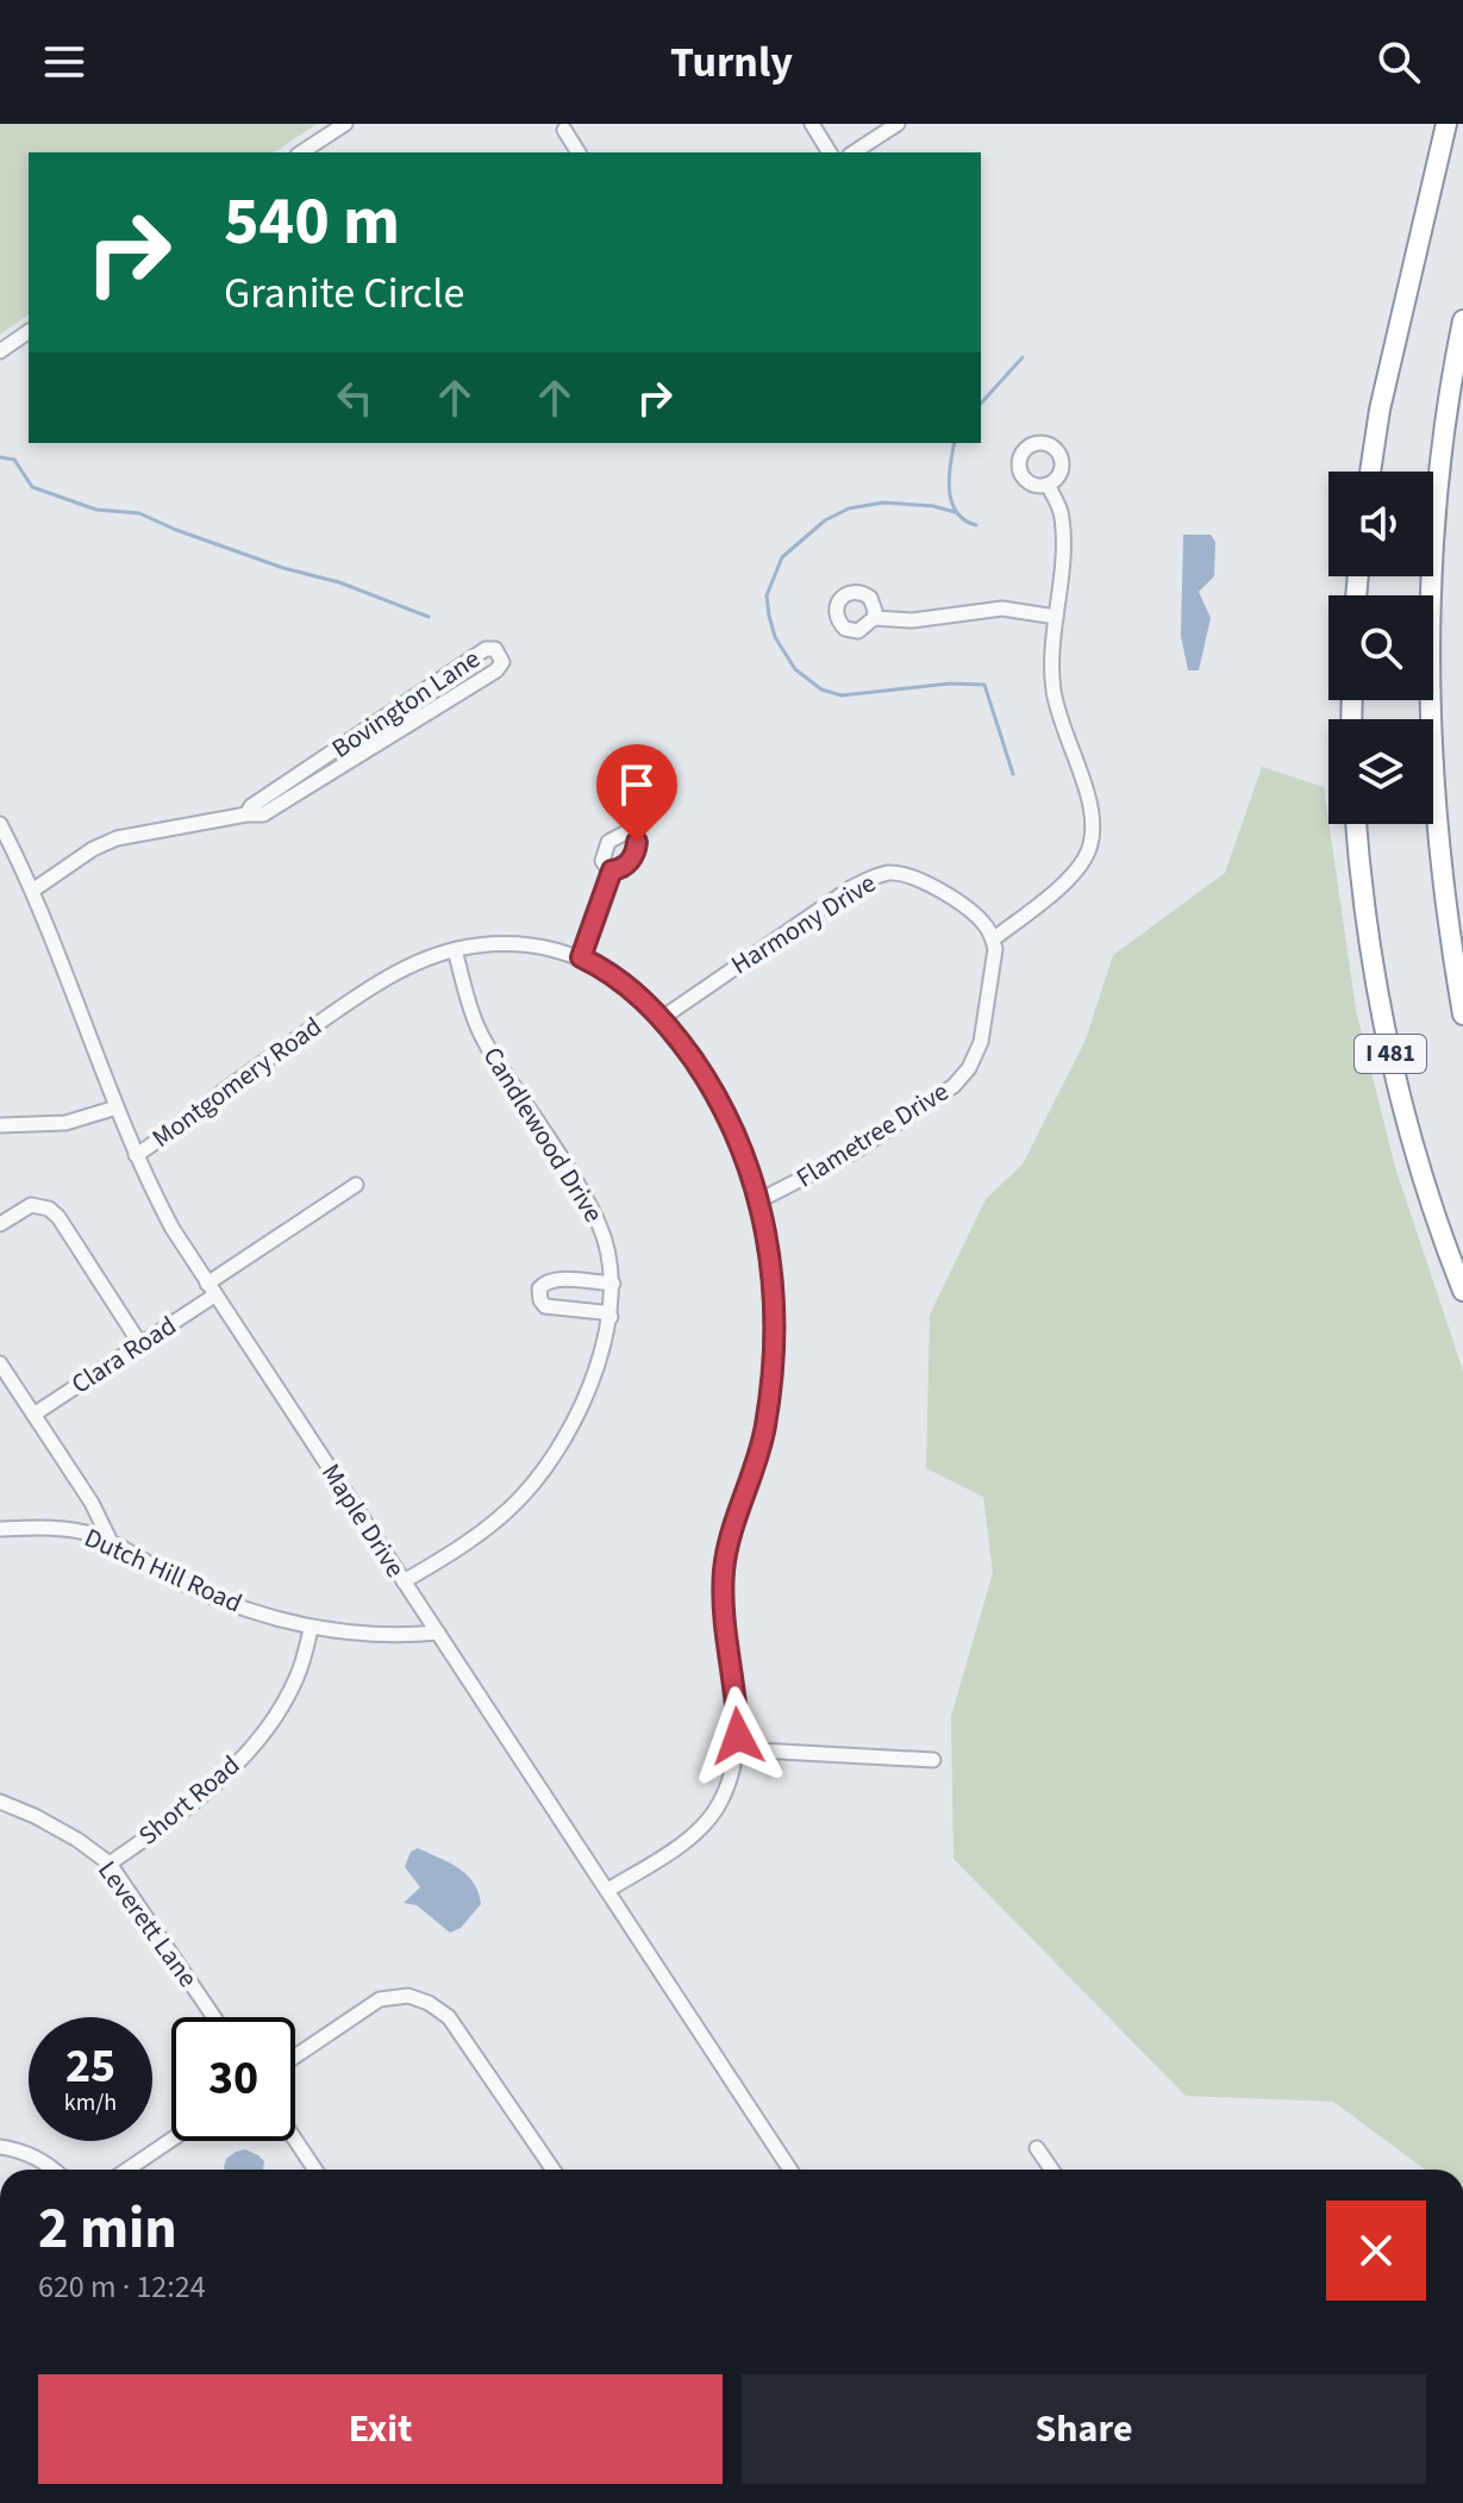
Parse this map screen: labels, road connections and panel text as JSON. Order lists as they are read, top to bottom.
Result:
{
  "streets": {
    "highway": ["I 481"],
    "street": [
      "Bovington Lane",
      "Harmony Drive",
      "Montgomery Road",
      "Candlewood Drive",
      "Flametree Drive",
      "Clara Road",
      "Maple Drive",
      "Dutch Hill Road",
      "Short Road",
      "Leverett Lane"
    ]
  },
  "crossings": [
    ["Bovington Lane", "Maple Drive"],
    ["Harmony Drive", "Flametree Drive"],
    ["Montgomery Road", "Candlewood Drive"],
    ["Montgomery Road", "Maple Drive"],
    ["Candlewood Drive", "Maple Drive"],
    ["Clara Road", "Maple Drive"],
    ["Maple Drive", "Dutch Hill Road"],
    ["Dutch Hill Road", "Short Road"],
    ["Short Road", "Leverett Lane"]
  ],
  "page": {
    "header": "Turnly",
    "turn": ["540 m", "Granite Circle"],
    "speed": "25 km/h",
    "limit": "30",
    "heading": ["2 min", "620 m · 12:24"],
    "buttons": ["Exit", "Share"]
  }
}
